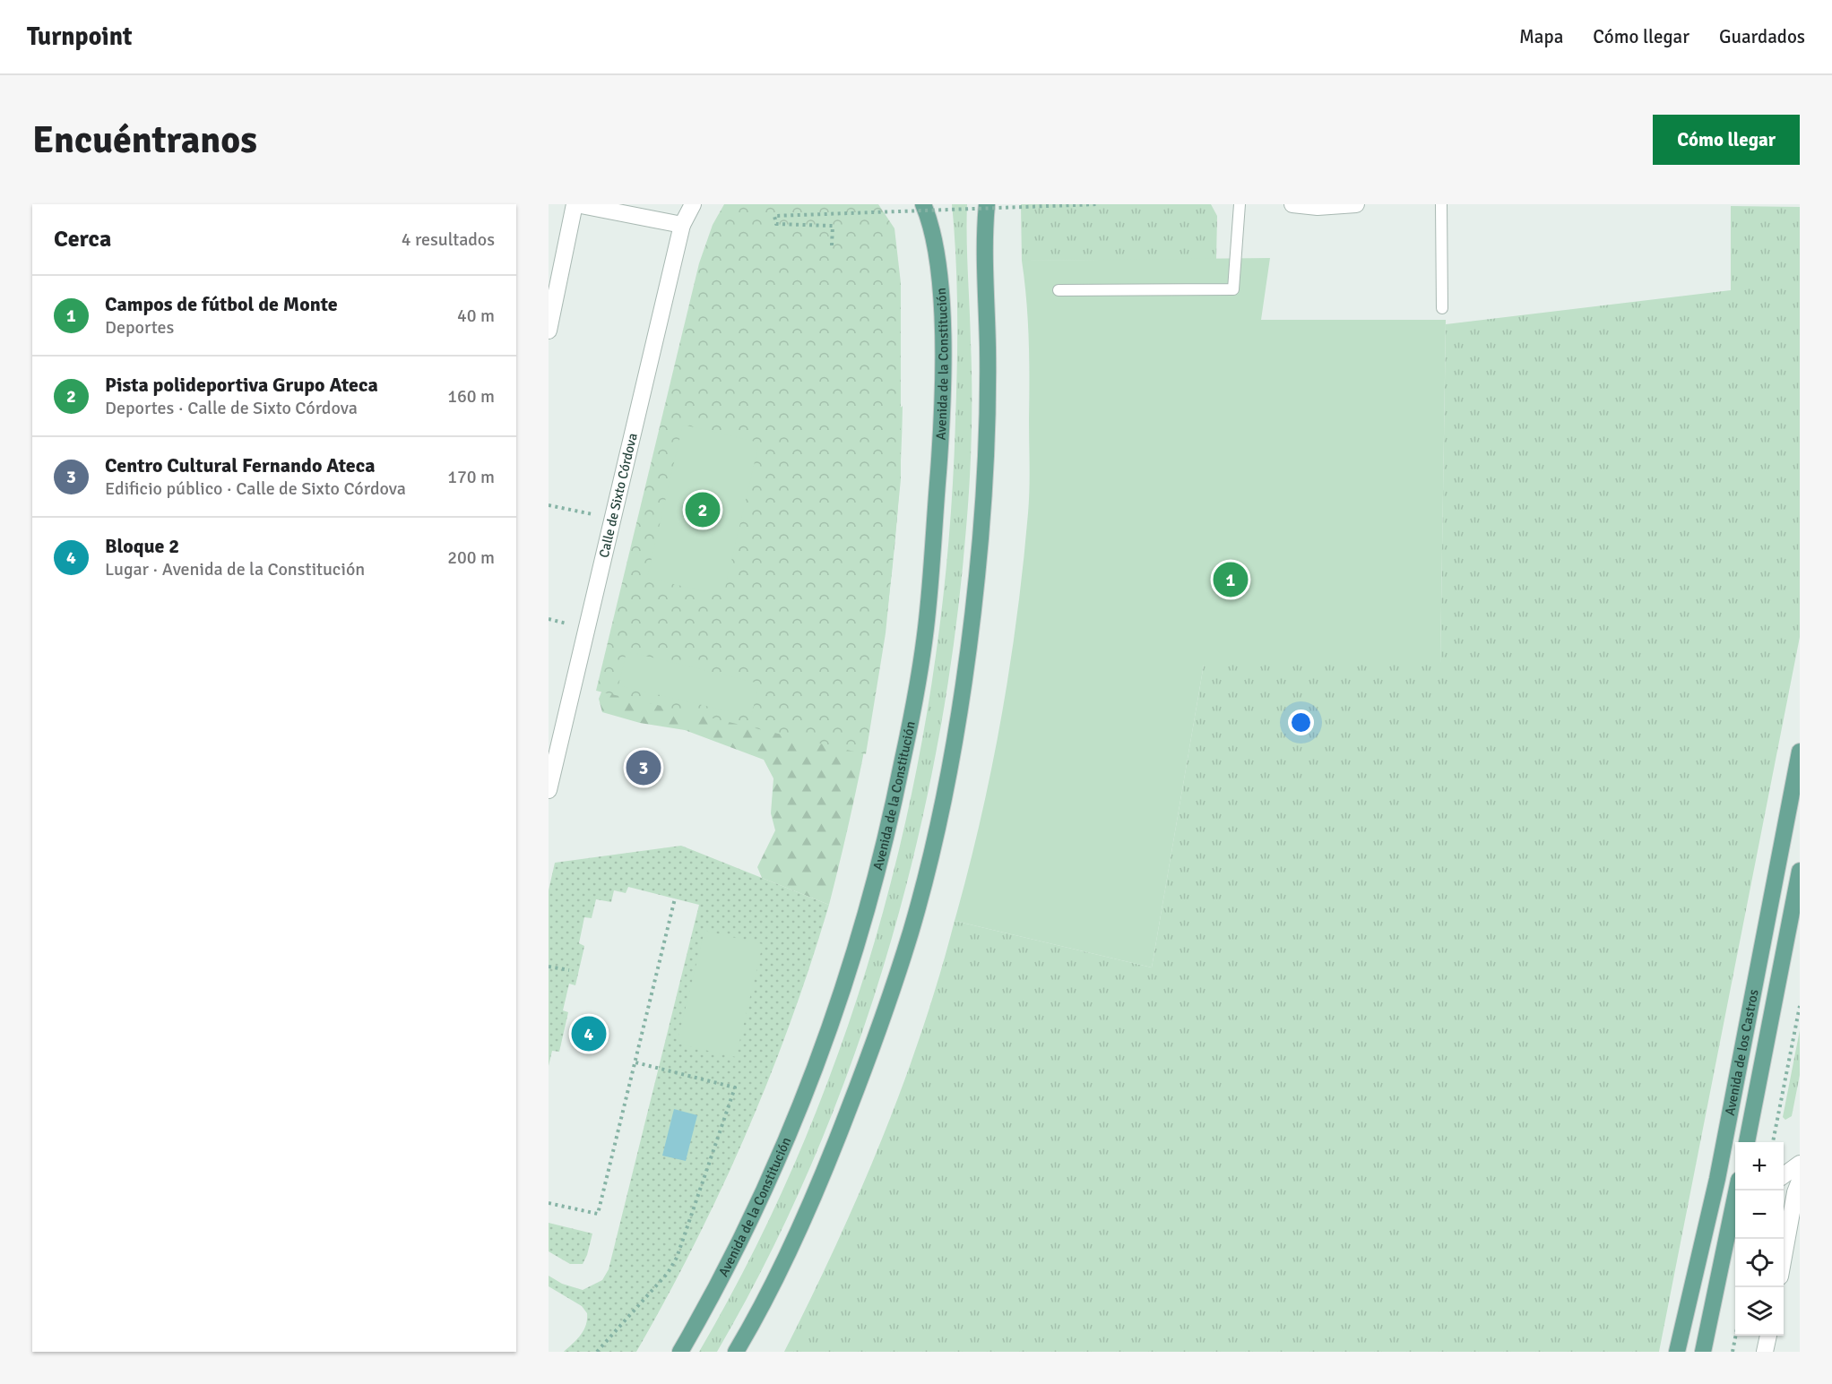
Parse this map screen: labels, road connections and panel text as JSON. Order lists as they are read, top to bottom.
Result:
{
  "streets": {
    "main road": ["Avenida de la Constitución", "Avenida de los Castros"],
    "street": ["Calle de Sixto Córdova"]
  },
  "page": {
    "header": "Turnpoint",
    "nav": ["Mapa", "Cómo llegar", "Guardados"],
    "buttons": "Cómo llegar",
    "title": "Encuéntranos",
    "heading": ["Cerca", "4 resultados"],
    "list": [
      {
        "mark": "1",
        "name": "Campos de fútbol de Monte",
        "note": "Deportes",
        "value": "40 m"
      },
      {
        "mark": "2",
        "name": "Pista polideportiva Grupo Ateca",
        "note": "Deportes · Calle de Sixto Córdova",
        "value": "160 m"
      },
      {
        "mark": "3",
        "name": "Centro Cultural Fernando Ateca",
        "note": "Edificio público · Calle de Sixto Córdova",
        "value": "170 m"
      },
      {
        "mark": "4",
        "name": "Bloque 2",
        "note": "Lugar · Avenida de la Constitución",
        "value": "200 m"
      }
    ],
    "pins": [
      "2",
      "1",
      "3",
      "4"
    ],
    "map_buttons": ["+", "−"]
  }
}
